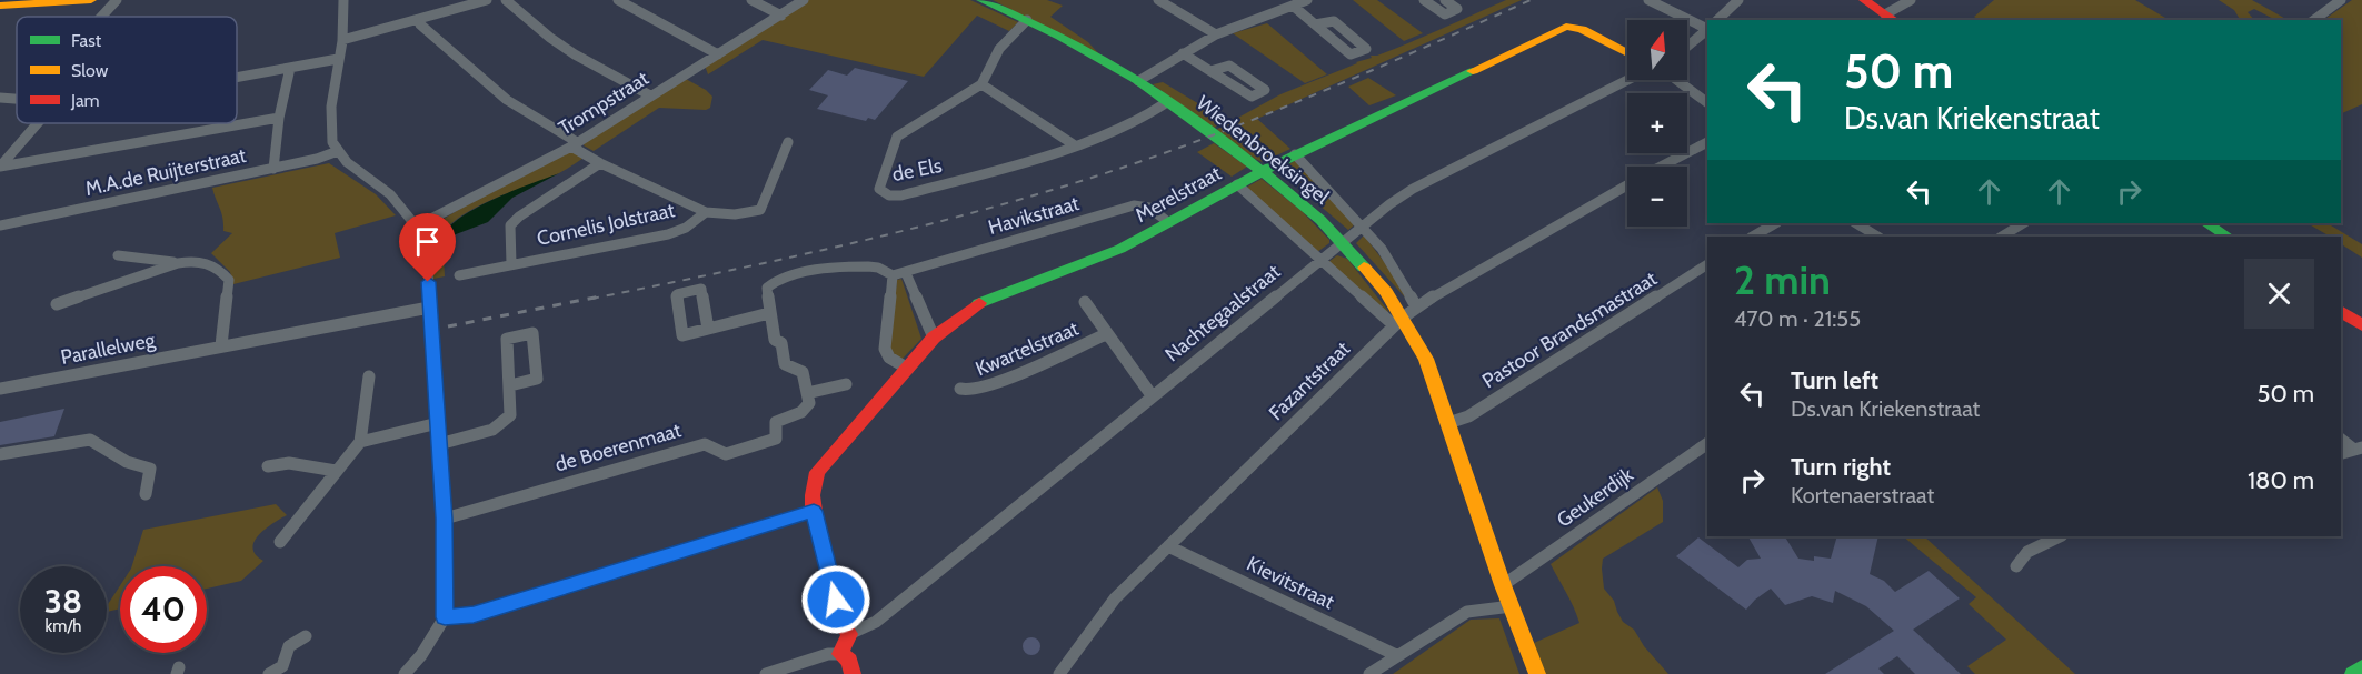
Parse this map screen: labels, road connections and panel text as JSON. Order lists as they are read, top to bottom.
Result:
{
  "streets": {
    "street": [
      "Trompstraat",
      "Wiedenbroeksingel",
      "de Els",
      "M.A.de Ruijterstraat",
      "Merelstraat",
      "Havikstraat",
      "Cornelis Jolstraat",
      "Nachtegaalstraat",
      "Pastoor Brandsmastraat",
      "Parallelweg",
      "Kwartelstraat",
      "Fazantstraat",
      "de Boerenmaat",
      "Geukerdijk",
      "Kievitstraat"
    ]
  },
  "crossings": [
    ["Trompstraat", "Cornelis Jolstraat"],
    ["Wiedenbroeksingel", "de Els"],
    ["Wiedenbroeksingel", "Merelstraat"],
    ["Wiedenbroeksingel", "Nachtegaalstraat"],
    ["Wiedenbroeksingel", "Pastoor Brandsmastraat"],
    ["Wiedenbroeksingel", "Fazantstraat"],
    ["Wiedenbroeksingel", "Geukerdijk"],
    ["Merelstraat", "Havikstraat"],
    ["Merelstraat", "Nachtegaalstraat"],
    ["Nachtegaalstraat", "Kwartelstraat"],
    ["Fazantstraat", "Kievitstraat"]
  ],
  "legend": ["Fast", "Slow", "Jam"],
  "north": "top",
  "page": {
    "map_buttons": ["+", "−"],
    "turn": ["50 m", "Ds.van Kriekenstraat"],
    "heading": ["2 min", "470 m · 21:55"],
    "list": [
      {
        "name": "Turn left",
        "note": "Ds.van Kriekenstraat",
        "value": "50 m"
      },
      {
        "name": "Turn right",
        "note": "Kortenaerstraat",
        "value": "180 m"
      }
    ],
    "speed": "38 km/h",
    "limit": "40"
  }
}
